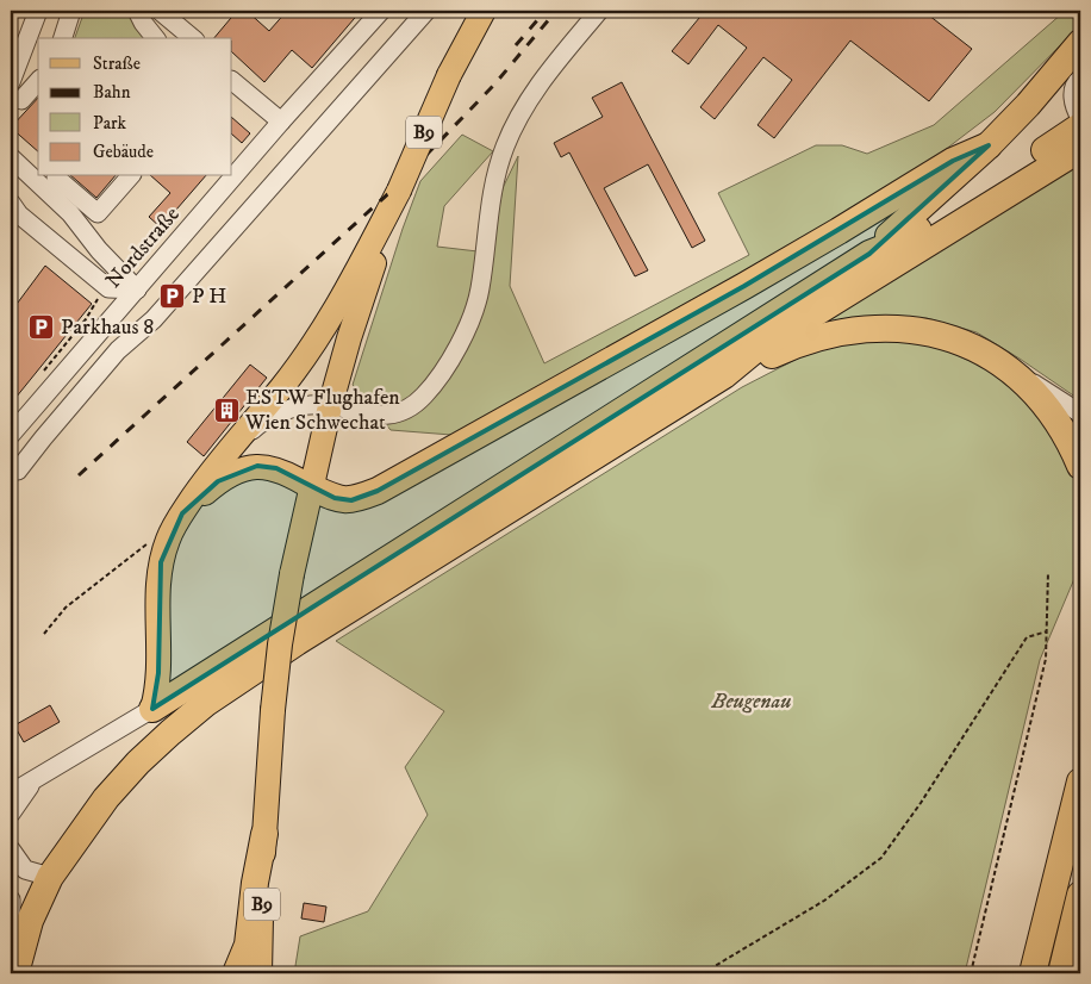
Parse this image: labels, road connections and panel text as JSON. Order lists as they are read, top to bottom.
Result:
{
  "streets": {
    "main road": ["B9"],
    "street": ["Nordstraße"]
  },
  "parks": ["Beugenau"],
  "places": {
    "parking": ["P H", "Parkhaus 8"],
    "building": ["ESTW Flughafen Wien Schwechat"]
  },
  "legend": [
    "Straße",
    "Bahn",
    "Park",
    "Gebäude"
  ]
}
